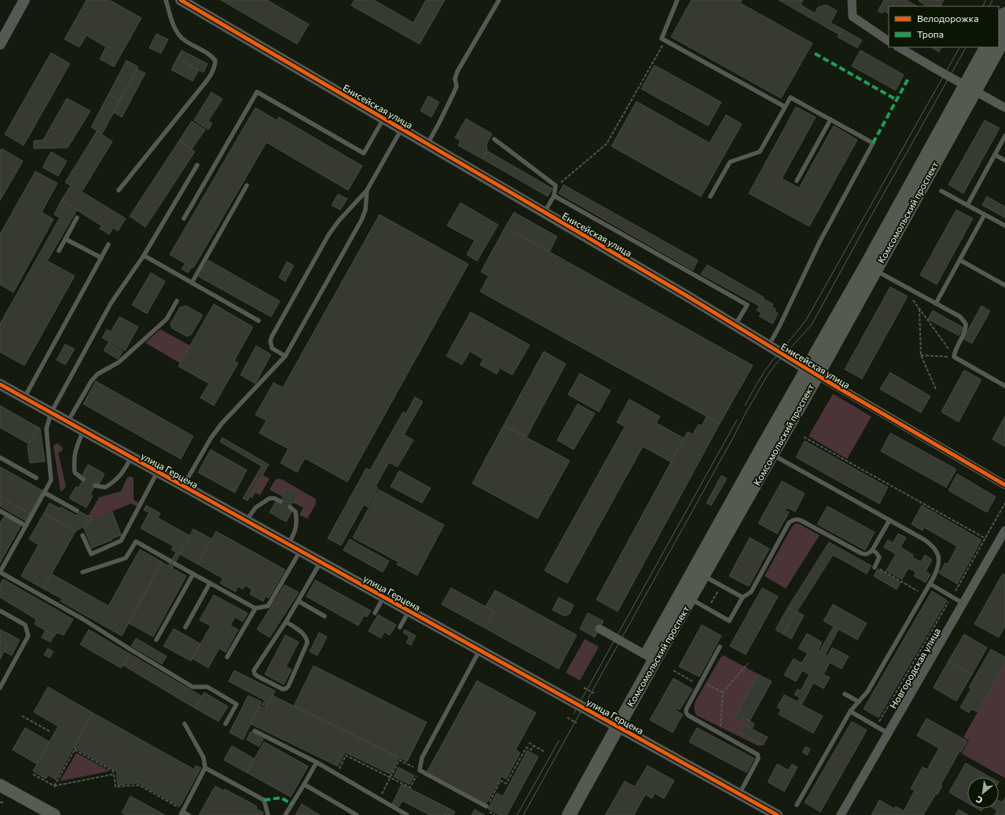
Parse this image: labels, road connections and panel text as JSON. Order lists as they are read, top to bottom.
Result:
{
  "streets": {
    "main road": ["Комсомольский проспект"],
    "street": ["Енисейская улица", "улица Герцена", "Новгородская улица"]
  },
  "crossings": [
    ["Енисейская улица", "Комсомольский проспект"],
    ["Комсомольский проспект", "улица Герцена"]
  ],
  "legend": ["Велодорожка", "Тропа"],
  "north": "bottom left"
}
